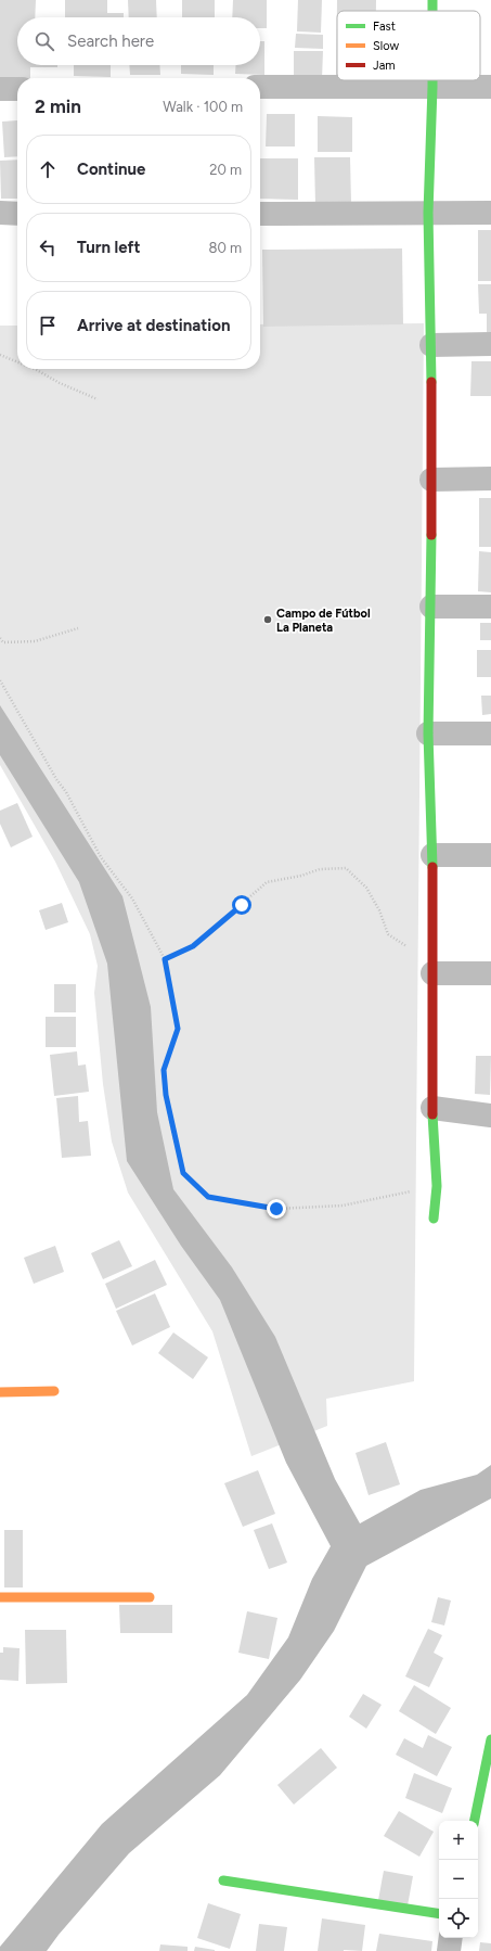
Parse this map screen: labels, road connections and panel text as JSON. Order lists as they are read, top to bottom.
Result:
{
  "places": ["Campo de Fútbol La Planeta"],
  "legend": ["Fast", "Slow", "Jam"],
  "page": {
    "search": "Search here",
    "heading": ["2 min", "Walk · 100 m"],
    "list": [
      ["Continue", "20 m"],
      ["Turn left", "80 m"],
      "Arrive at destination"
    ],
    "map_buttons": ["+", "−"]
  }
}
